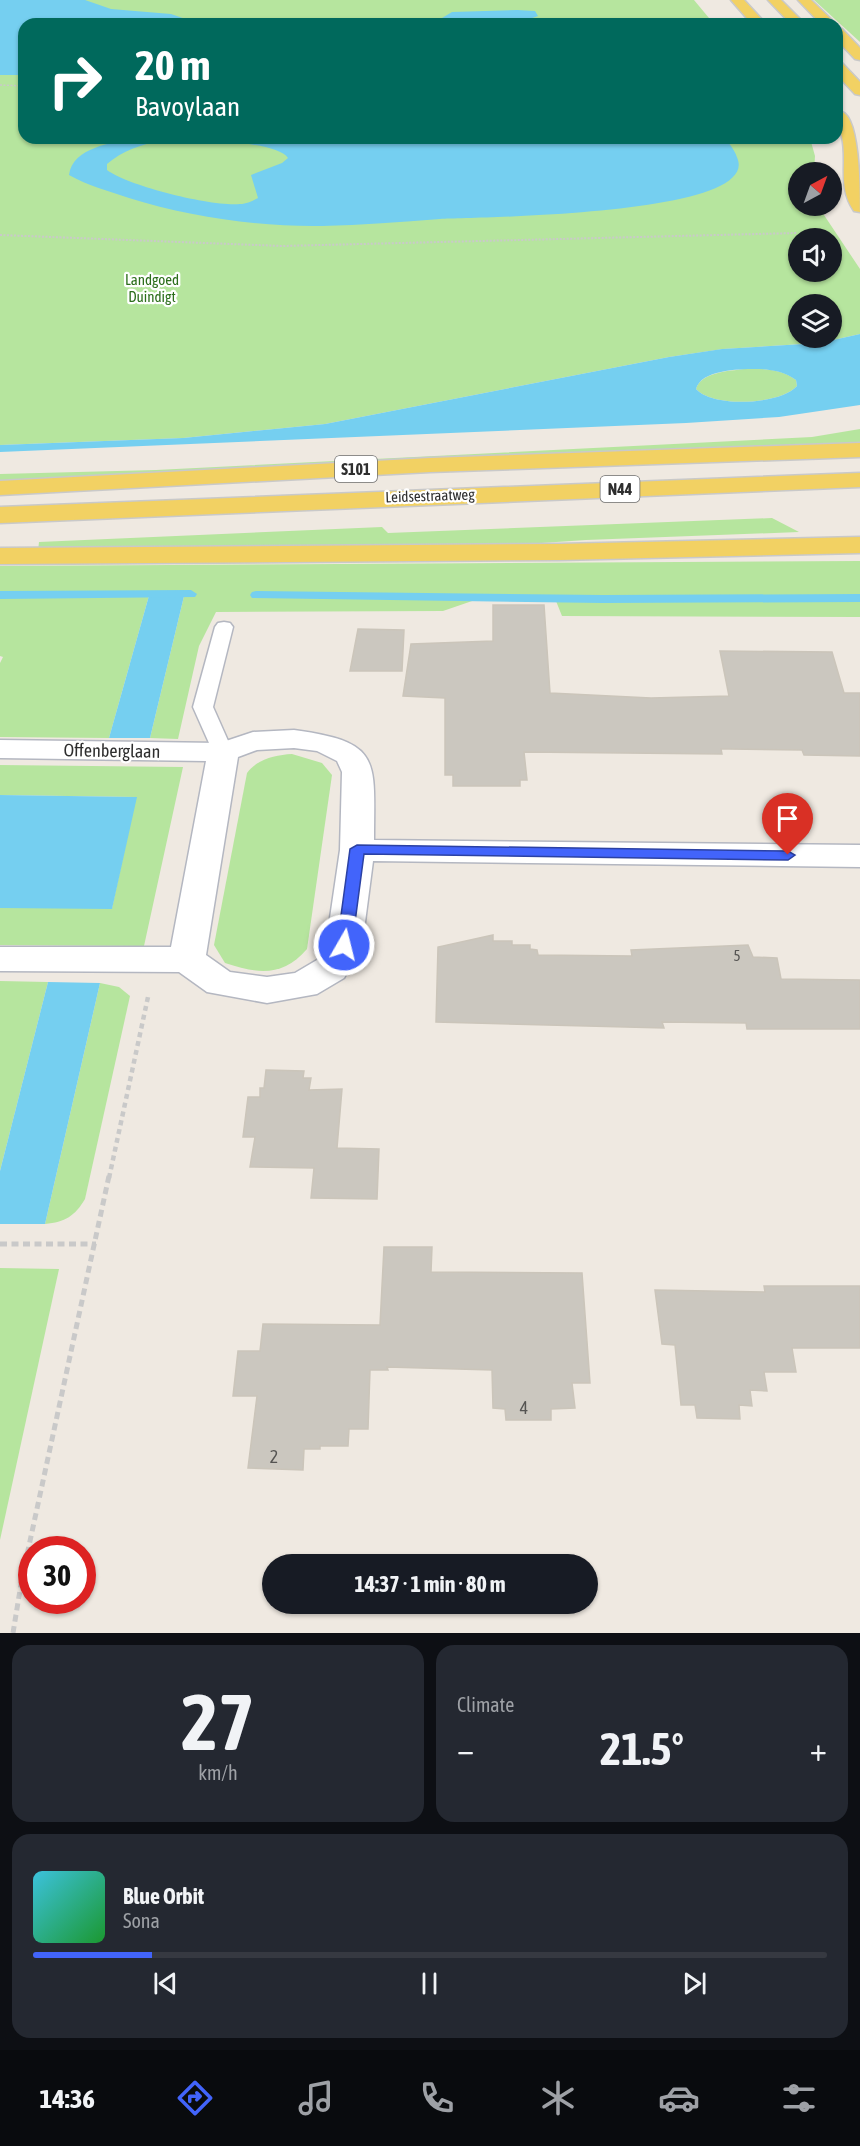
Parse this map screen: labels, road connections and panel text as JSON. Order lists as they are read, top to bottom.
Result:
{
  "streets": {
    "main road": ["S101", "N44", "Leidsestraatweg"],
    "street": ["Offenberglaan"]
  },
  "parks": ["Landgoed Duindigt"],
  "house_numbers": ["5", "4", "2"],
  "north": "top right",
  "page": {
    "turn": ["20 m", "Bavoylaan"],
    "limit": "30",
    "trip": "14:37 · 1 min · 80 m",
    "tile": [
      ["27", "km/h"],
      "Climate"
    ],
    "heat": ["−", "21.5°", "+"],
    "song": ["Blue Orbit", "Sona"],
    "tabs": "14:36"
  }
}
